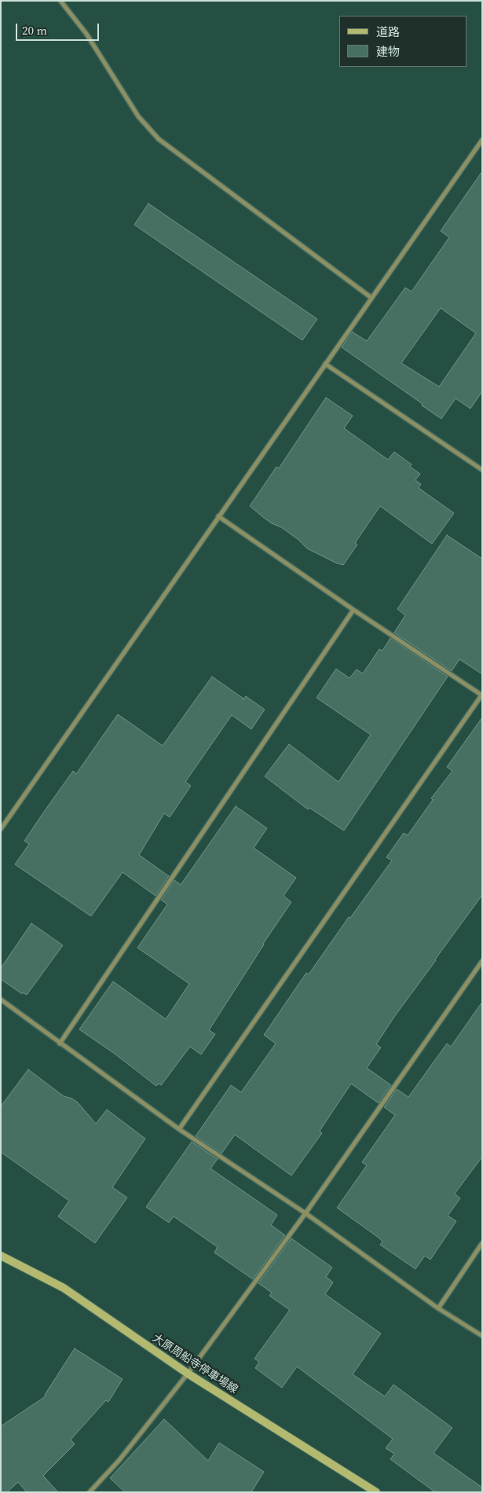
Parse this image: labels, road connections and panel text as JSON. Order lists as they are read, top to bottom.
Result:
{
  "streets": {
    "main road": ["大原周船寺停車場線"]
  },
  "legend": ["道路", "建物"],
  "scale_bar": "20 m"
}
